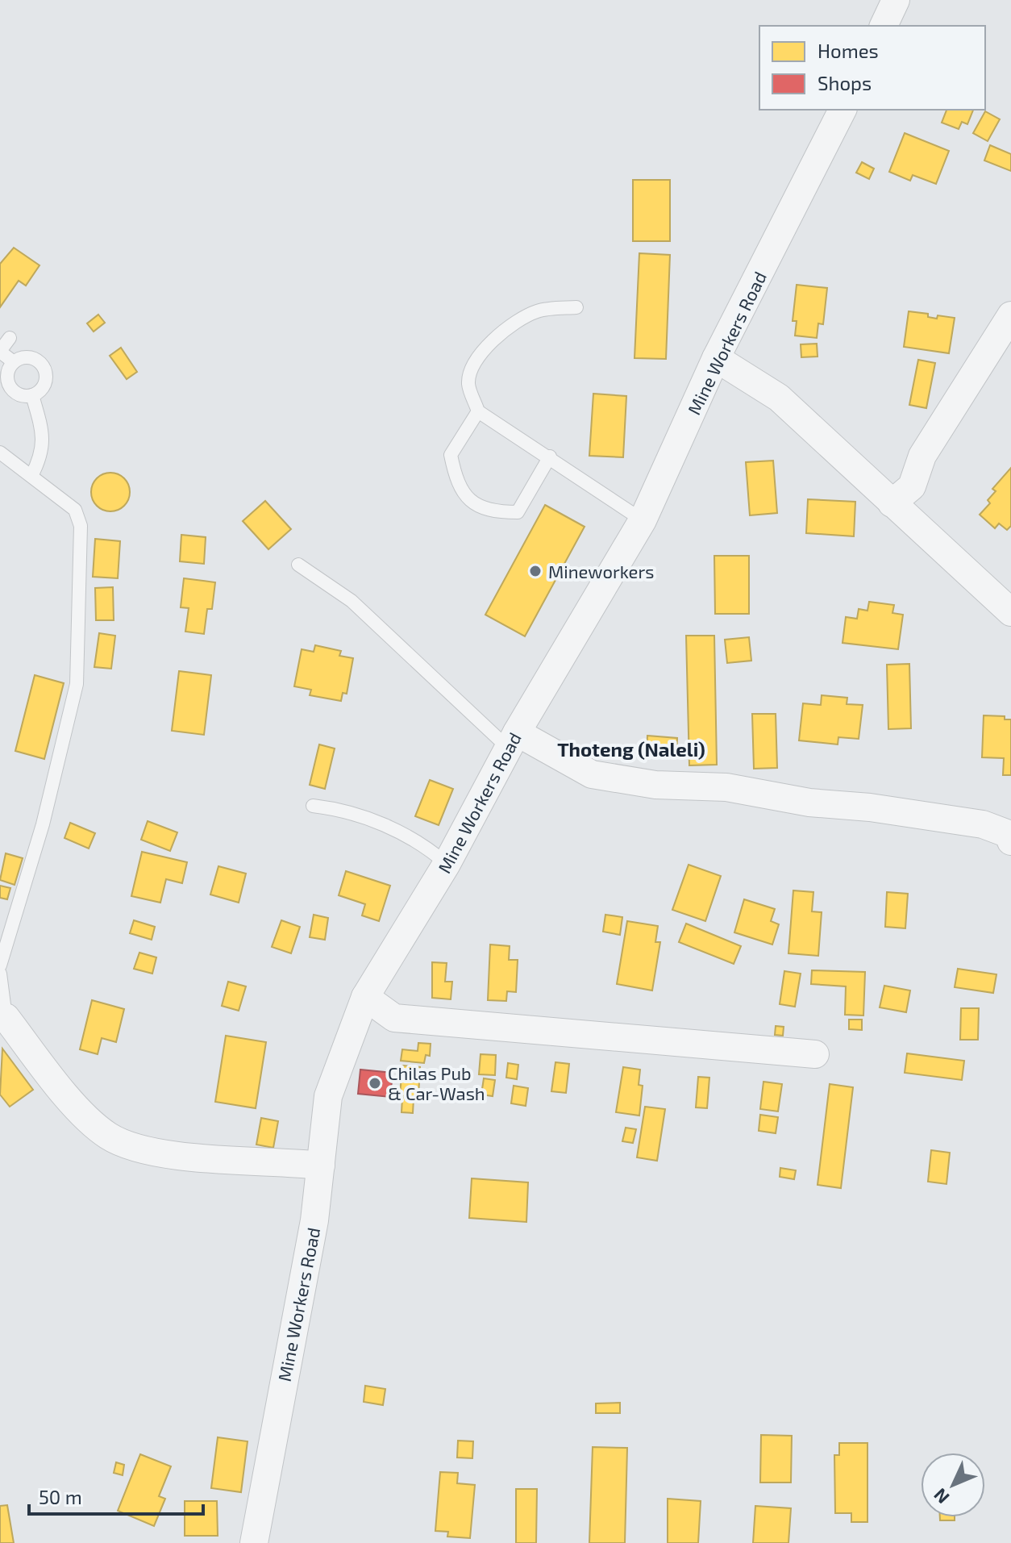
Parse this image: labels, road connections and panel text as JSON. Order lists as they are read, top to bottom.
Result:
{
  "streets": {
    "street": ["Mine Workers Road"]
  },
  "districts": ["Thoteng (Naleli)"],
  "places": ["Mineworkers", "Chilas Pub & Car-Wash"],
  "legend": ["Homes", "Shops"],
  "scale_bar": "50 m",
  "north": "bottom left"
}
